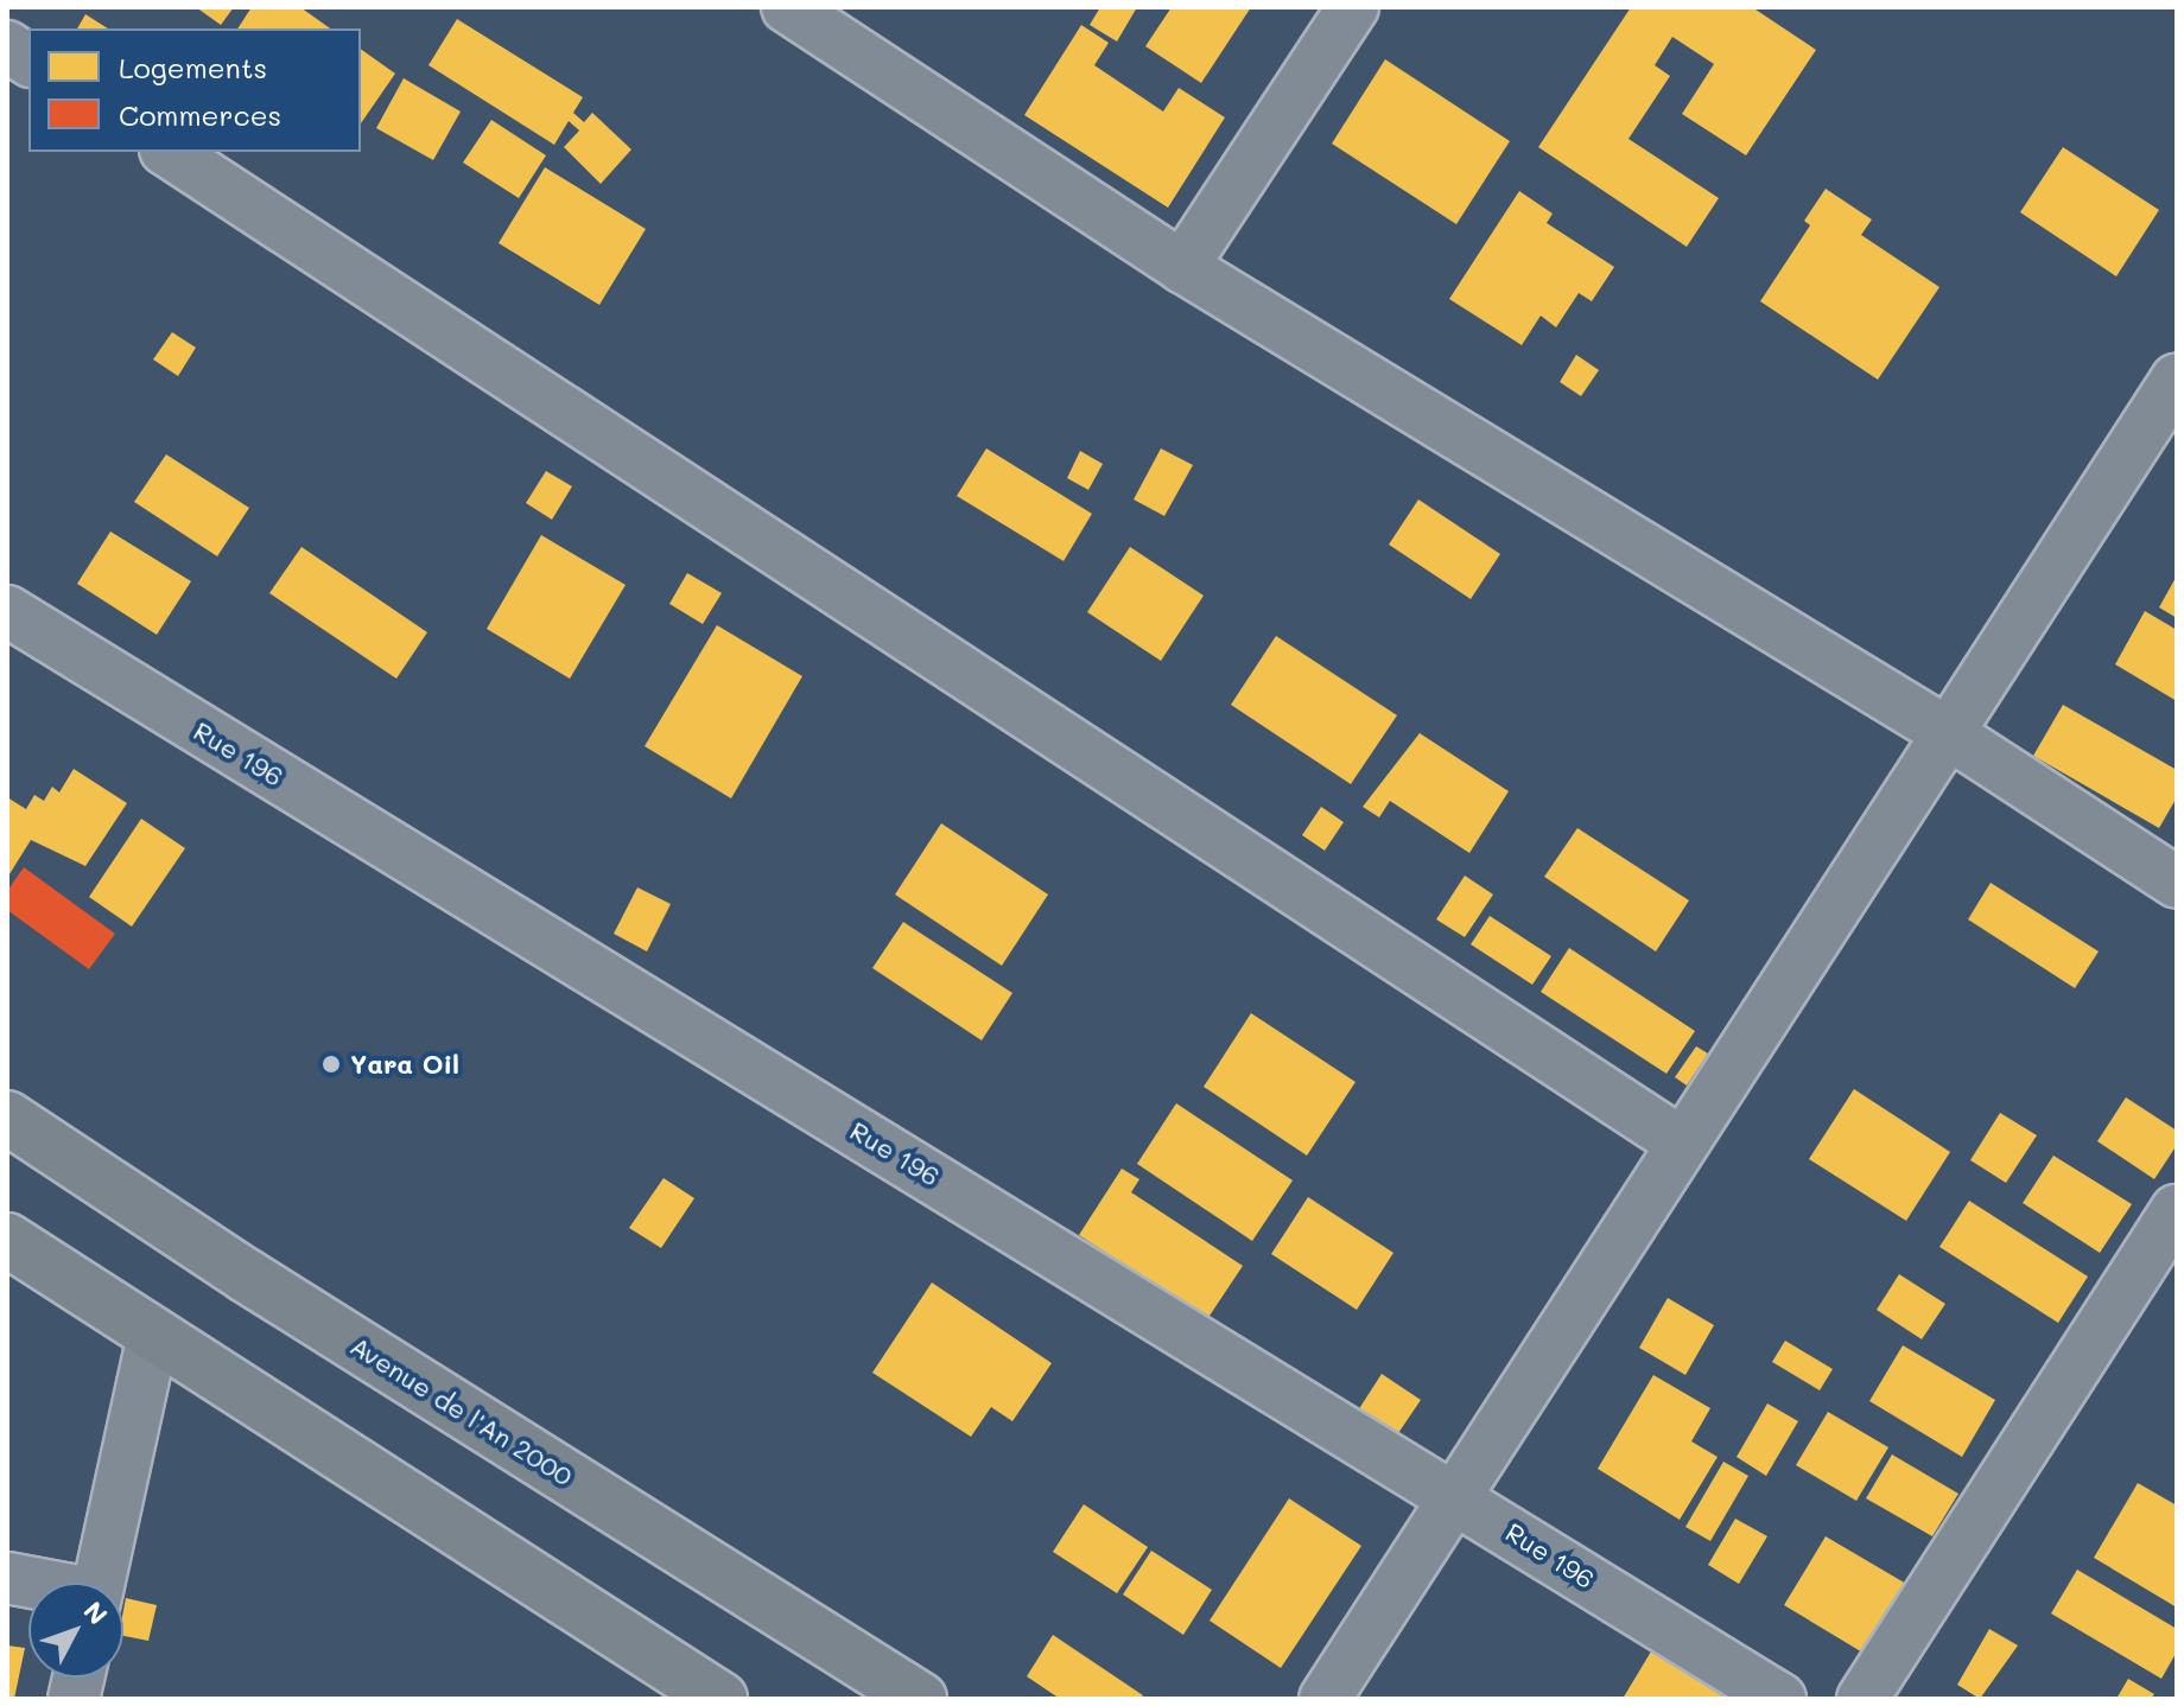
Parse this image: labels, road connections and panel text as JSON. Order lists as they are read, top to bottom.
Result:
{
  "streets": {
    "main road": ["Avenue de l'An 2000"],
    "street": ["Rue 196"]
  },
  "places": ["Yara Oil"],
  "legend": ["Logements", "Commerces"],
  "north": "top right"
}
